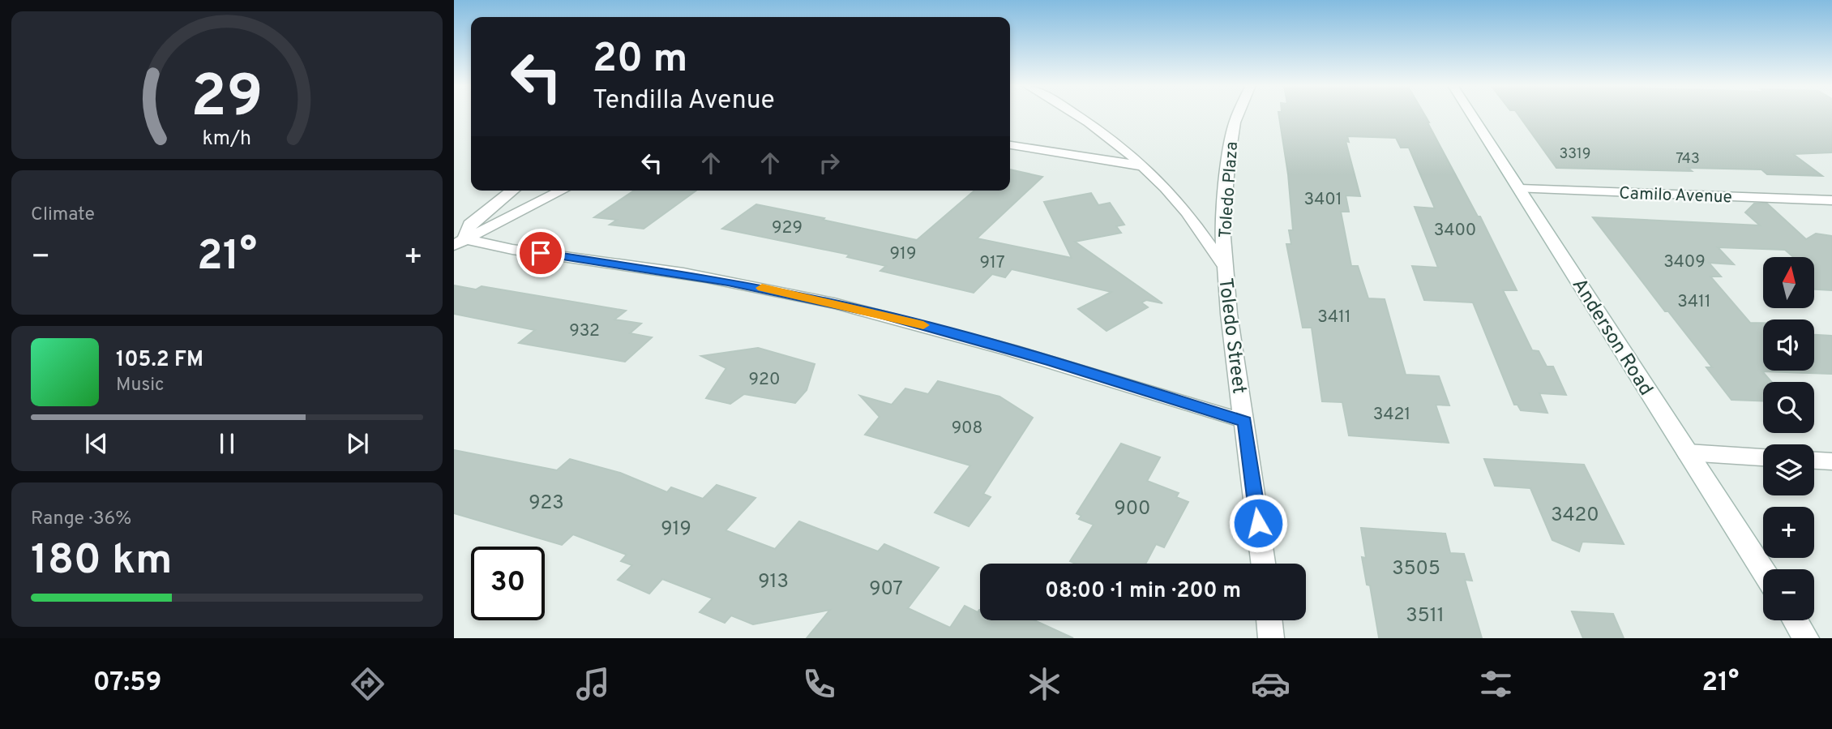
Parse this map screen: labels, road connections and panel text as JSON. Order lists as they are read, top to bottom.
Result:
{
  "streets": {
    "street": [
      "Toledo Plaza",
      "Camilo Avenue",
      "Toledo Street",
      "Anderson Road"
    ]
  },
  "crossings": [
    ["Toledo Plaza", "Toledo Street"],
    ["Camilo Avenue", "Anderson Road"]
  ],
  "house_numbers": [
    "3319",
    "743",
    "3401",
    "929",
    "3400",
    "919",
    "3409",
    "917",
    "3411",
    "3411",
    "932",
    "920",
    "3421",
    "908",
    "923",
    "900",
    "3420",
    "919",
    "3505",
    "913",
    "907",
    "3511"
  ],
  "north": "top",
  "page": {
    "turn": ["20 m", "Tendilla Avenue"],
    "tile": [
      "Climate",
      ["Range · 36%", "180 km"]
    ],
    "heat": ["−", "21°", "+"],
    "map_buttons": ["+", "−"],
    "song": ["105.2 FM", "Music"],
    "limit": "30",
    "trip": "08:00 · 1 min · 200 m",
    "tabs": ["07:59", "21°"],
    "gauge": ["29", "km/h"]
  }
}
